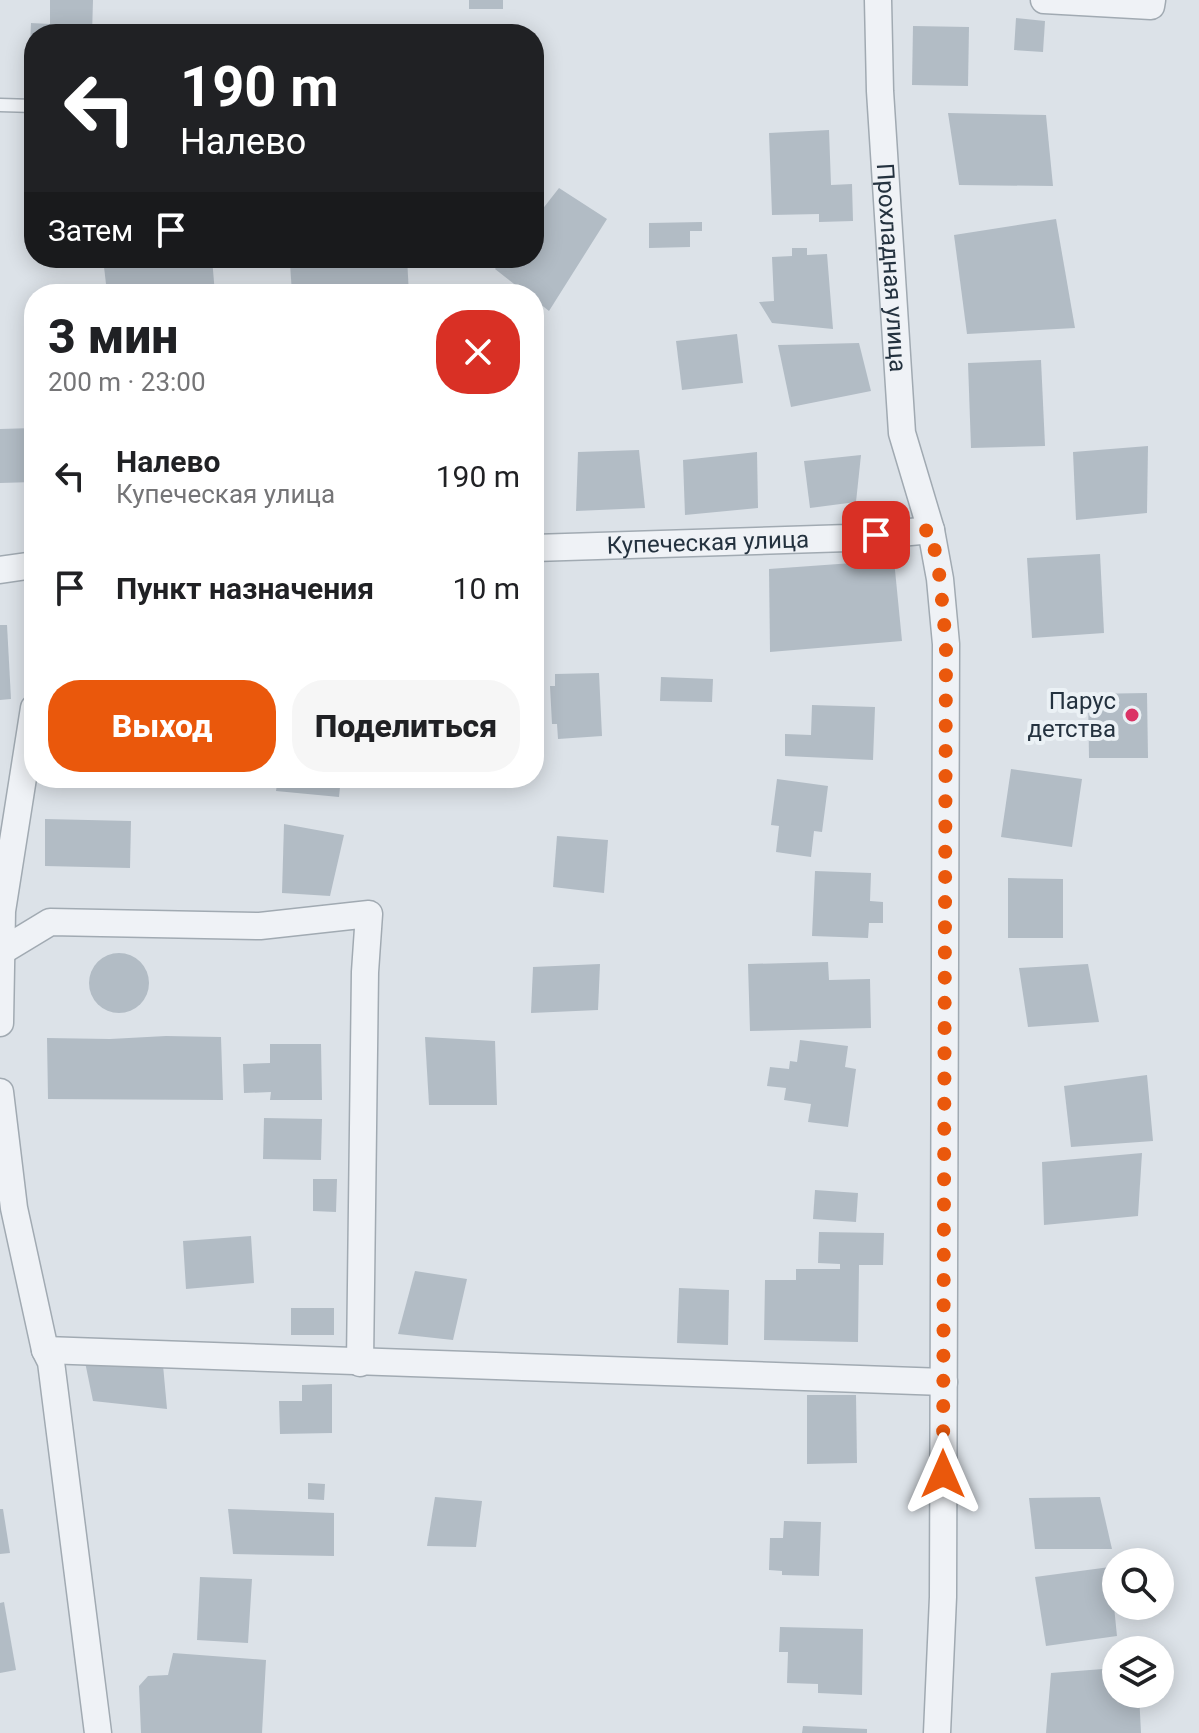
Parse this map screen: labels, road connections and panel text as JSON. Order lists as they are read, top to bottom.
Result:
{
  "streets": {
    "street": ["Прохладная улица", "Купеческая улица"]
  },
  "crossings": [
    ["Прохладная улица", "Купеческая улица"]
  ],
  "places": ["Парус детства"],
  "page": {
    "turn": ["190 m", "Налево"],
    "then": "Затем",
    "heading": ["3 мин", "200 m · 23:00"],
    "list": [
      {
        "name": "Налево",
        "note": "Купеческая улица",
        "value": "190 m"
      },
      {
        "name": "Пункт назначения",
        "value": "10 m"
      }
    ],
    "buttons": ["Выход", "Поделиться"]
  }
}
